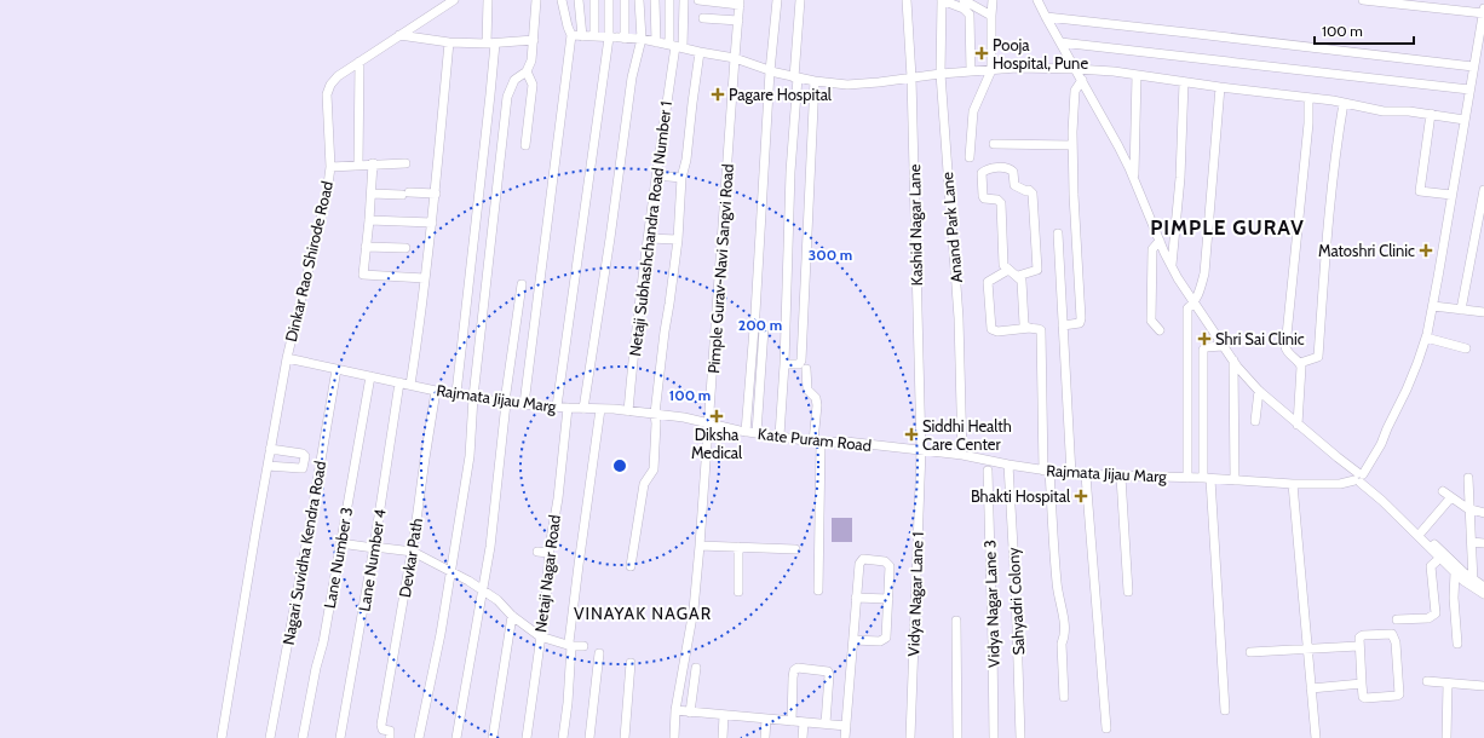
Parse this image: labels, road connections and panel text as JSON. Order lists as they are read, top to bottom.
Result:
{
  "streets": {
    "street": [
      "Kashid Nagar Lane",
      "Anand Park Lane",
      "Netaji Subhashchandra Road Number 1",
      "Dinkar Rao Shirode Road",
      "Pimple Gurav-Navi Sangvi Road",
      "Rajmata Jijau Marg",
      "Kate Puram Road",
      "Nagari Suvidha Kendra Road",
      "Lane Number 3",
      "Devkar Path",
      "Lane Number 4",
      "Netaji Nagar Road",
      "Vidya Nagar Lane 1",
      "Sahyadri Colony",
      "Vidya Nagar Lane 3"
    ]
  },
  "crossings": [
    ["Kashid Nagar Lane", "Rajmata Jijau Marg"],
    ["Kashid Nagar Lane", "Kate Puram Road"],
    ["Kashid Nagar Lane", "Vidya Nagar Lane 1"],
    ["Anand Park Lane", "Rajmata Jijau Marg"],
    ["Netaji Subhashchandra Road Number 1", "Rajmata Jijau Marg"],
    ["Dinkar Rao Shirode Road", "Rajmata Jijau Marg"],
    ["Pimple Gurav-Navi Sangvi Road", "Rajmata Jijau Marg"],
    ["Pimple Gurav-Navi Sangvi Road", "Kate Puram Road"],
    ["Rajmata Jijau Marg", "Kate Puram Road"],
    ["Rajmata Jijau Marg", "Nagari Suvidha Kendra Road"],
    ["Rajmata Jijau Marg", "Lane Number 3"],
    ["Rajmata Jijau Marg", "Devkar Path"],
    ["Rajmata Jijau Marg", "Lane Number 4"],
    ["Rajmata Jijau Marg", "Netaji Nagar Road"],
    ["Rajmata Jijau Marg", "Vidya Nagar Lane 1"],
    ["Rajmata Jijau Marg", "Sahyadri Colony"],
    ["Kate Puram Road", "Vidya Nagar Lane 1"]
  ],
  "districts": ["PIMPLE GURAV", "VINAYAK NAGAR"],
  "places": {
    "health": [
      "Pooja Hospital, Pune",
      "Pagare Hospital",
      "Matoshri Clinic",
      "Shri Sai Clinic",
      "Diksha Medical",
      "Siddhi Health Care Center",
      "Bhakti Hospital"
    ]
  },
  "scale_bar": "100 m",
  "rings": ["300 m", "200 m", "100 m"]
}
